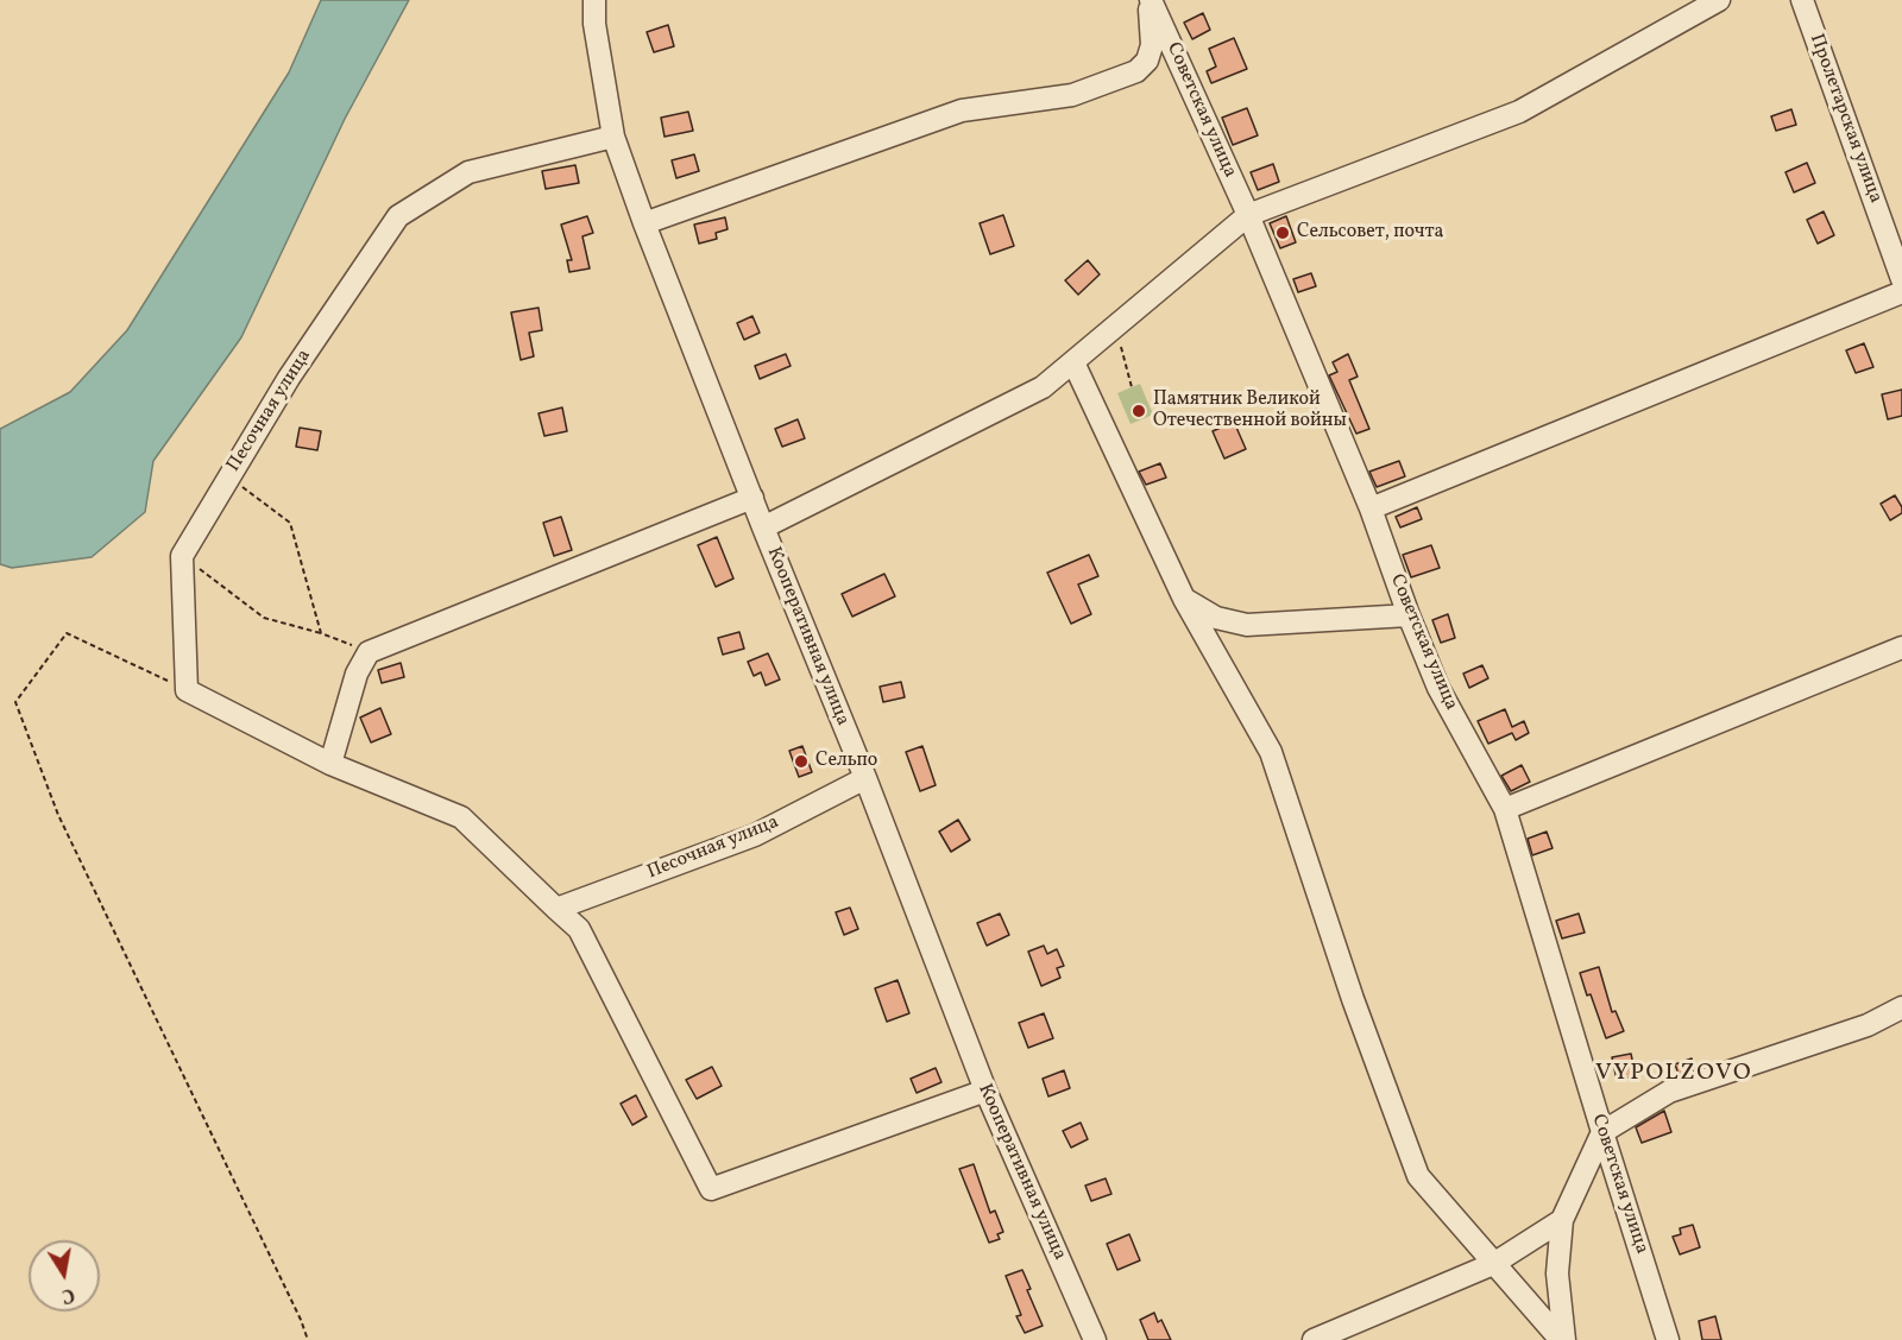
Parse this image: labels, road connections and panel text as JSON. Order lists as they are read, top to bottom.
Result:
{
  "streets": {
    "street": [
      "Советская улица",
      "Пролетарская улица",
      "Песочная улица",
      "Кооперативная улица"
    ]
  },
  "crossings": [
    ["Песочная улица", "Кооперативная улица"]
  ],
  "districts": ["VYPOLZOVO"],
  "places": ["Сельсовет, почта", "Памятник Великой Отечественной войны", "Сельпо"],
  "north": "bottom"
}
